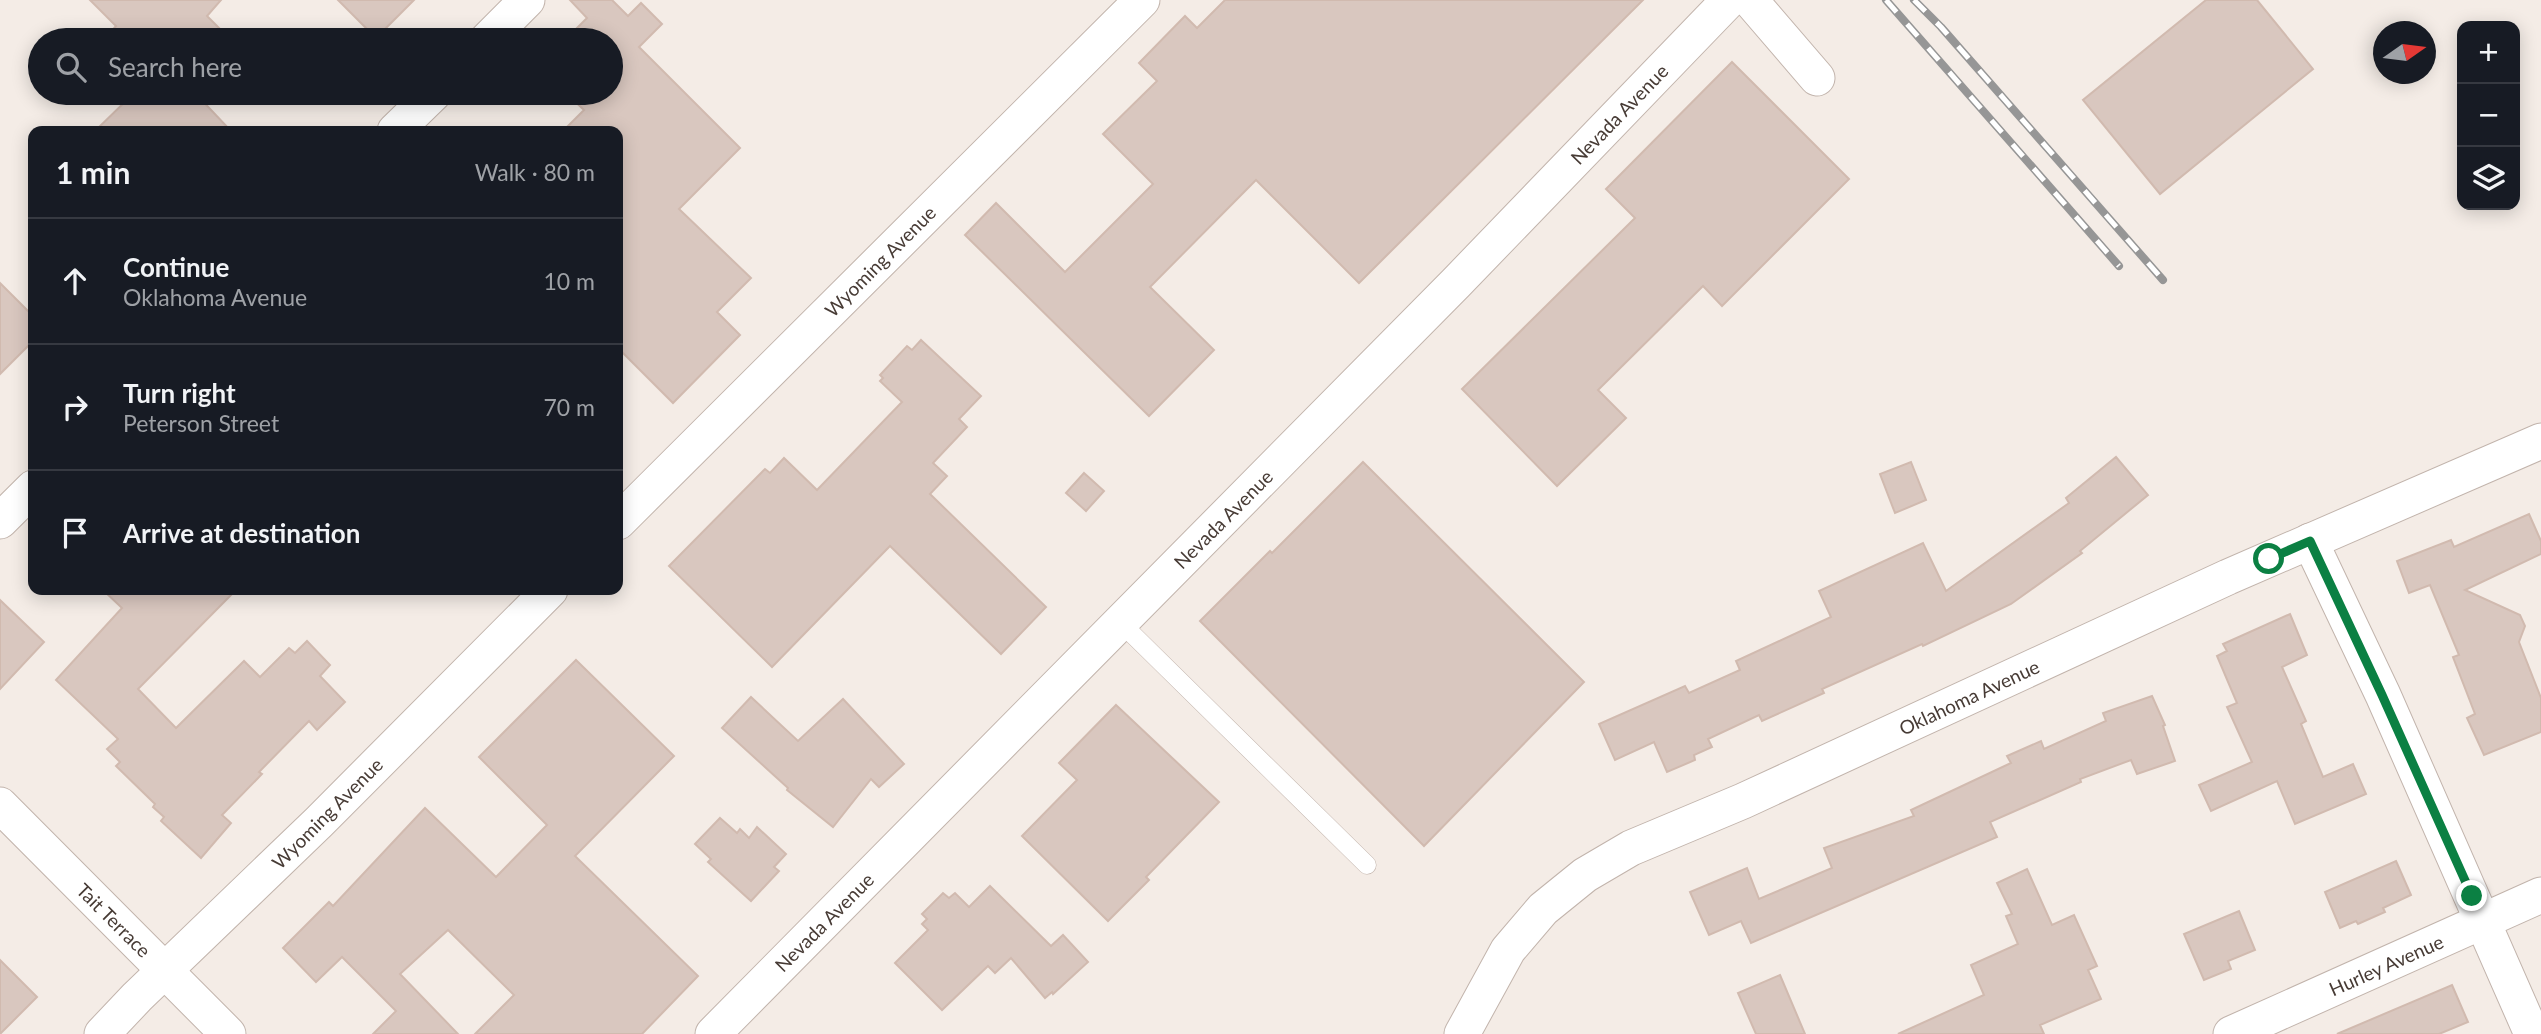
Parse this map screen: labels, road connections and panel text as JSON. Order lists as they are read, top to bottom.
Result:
{
  "streets": {
    "street": [
      "Nevada Avenue",
      "Wyoming Avenue",
      "Oklahoma Avenue",
      "Tait Terrace",
      "Hurley Avenue"
    ]
  },
  "crossings": [
    ["Wyoming Avenue", "Tait Terrace"]
  ],
  "north": "right",
  "page": {
    "map_buttons": ["+", "−"],
    "search": "Search here",
    "heading": ["1 min", "Walk · 80 m"],
    "list": [
      ["Continue", "Oklahoma Avenue", "10 m"],
      ["Turn right", "Peterson Street", "70 m"],
      "Arrive at destination"
    ]
  }
}
